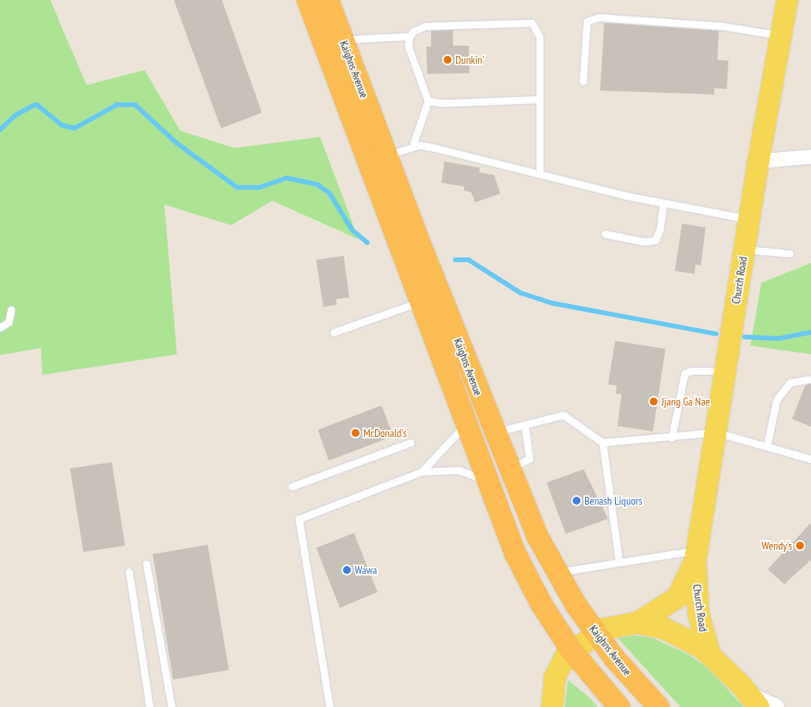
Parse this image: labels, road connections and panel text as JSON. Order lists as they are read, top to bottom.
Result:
{
  "streets": {
    "highway": ["Kaighns Avenue"],
    "main road": ["Church Road"]
  },
  "crossings": [
    ["Kaighns Avenue", "Church Road"]
  ],
  "places": [
    "Dunkin'",
    "Jjang Ga Nae",
    "McDonald's",
    "Benash Liquors",
    "Wendy's",
    "Wawa"
  ]
}
